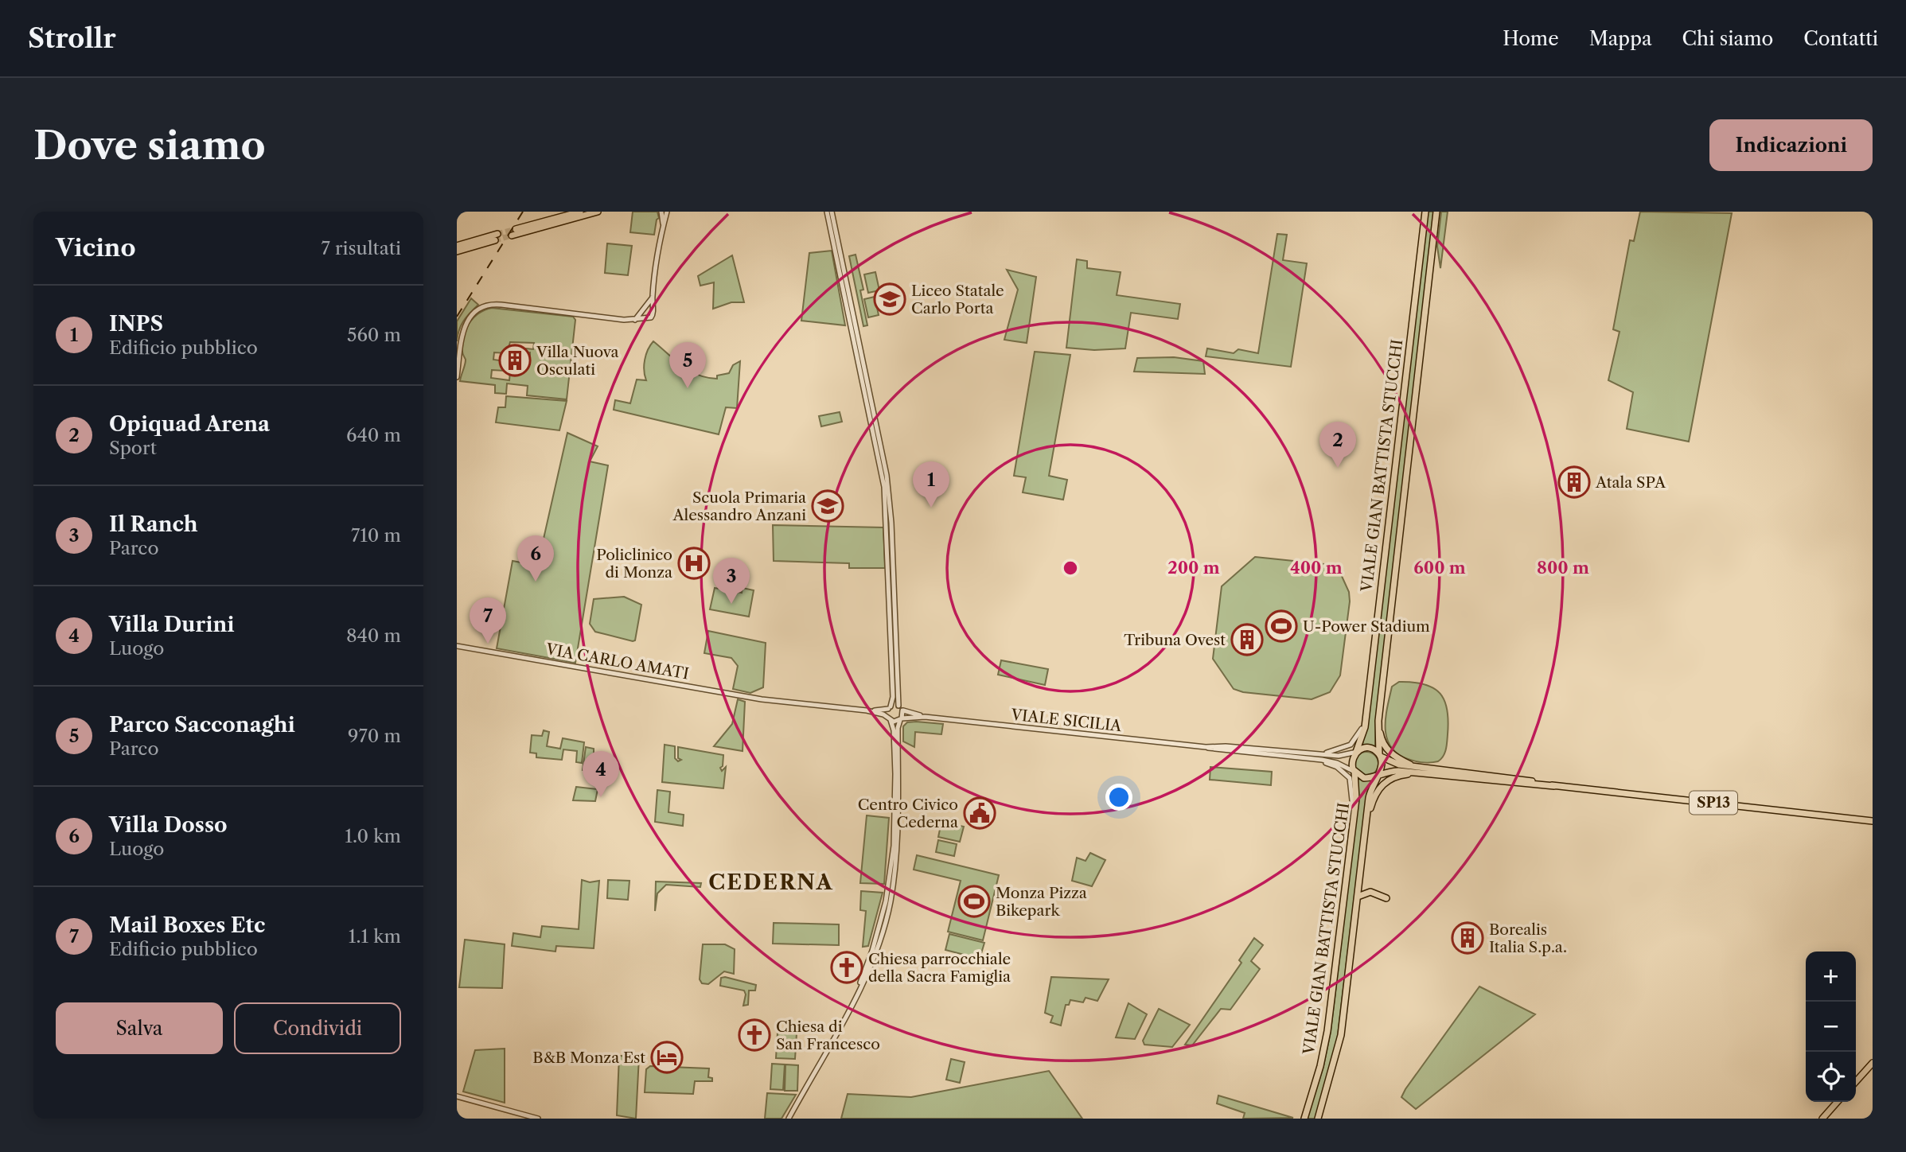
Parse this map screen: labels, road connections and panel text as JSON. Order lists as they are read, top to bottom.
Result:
{
  "streets": {
    "main road": ["VIALE GIAN BATTISTA STUCCHI", "SP13"],
    "street": ["VIA CARLO AMATI", "VIALE SICILIA"]
  },
  "crossings": [
    ["VIALE GIAN BATTISTA STUCCHI", "VIALE SICILIA"]
  ],
  "districts": ["CEDERNA"],
  "places": {
    "school or university": ["Liceo Statale Carlo Porta", "Scuola Primaria Alessandro Anzani"],
    "building": [
      "Villa Nuova Osculati",
      "Atala SPA",
      "Tribuna Ovest",
      "Borealis Italia S.p.a."
    ],
    "hospital": ["Policlinico di Monza"],
    "sports": ["U-Power Stadium", "Monza Pizza Bikepark"],
    "public building": ["Centro Civico Cederna"],
    "church": ["Chiesa parrocchiale della Sacra Famiglia", "Chiesa di San Francesco"],
    "hotel": ["B&B Monza Est"]
  },
  "page": {
    "header": "Strollr",
    "nav": [
      "Home",
      "Mappa",
      "Chi siamo",
      "Contatti"
    ],
    "buttons": [
      "Indicazioni",
      ["Salva", "Condividi"]
    ],
    "title": "Dove siamo",
    "heading": ["Vicino", "7 risultati"],
    "list": [
      {
        "mark": "1",
        "name": "INPS",
        "note": "Edificio pubblico",
        "value": "560 m"
      },
      {
        "mark": "2",
        "name": "Opiquad Arena",
        "note": "Sport",
        "value": "640 m"
      },
      {
        "mark": "3",
        "name": "Il Ranch",
        "note": "Parco",
        "value": "710 m"
      },
      {
        "mark": "4",
        "name": "Villa Durini",
        "note": "Luogo",
        "value": "840 m"
      },
      {
        "mark": "5",
        "name": "Parco Sacconaghi",
        "note": "Parco",
        "value": "970 m"
      },
      {
        "mark": "6",
        "name": "Villa Dosso",
        "note": "Luogo",
        "value": "1.0 km"
      },
      {
        "mark": "7",
        "name": "Mail Boxes Etc",
        "note": "Edificio pubblico",
        "value": "1.1 km"
      }
    ],
    "pins": [
      "5",
      "2",
      "1",
      "6",
      "3",
      "7",
      "4"
    ],
    "map_buttons": ["+", "−"]
  },
  "rings": [
    "200 m",
    "400 m",
    "600 m",
    "800 m"
  ]
}
